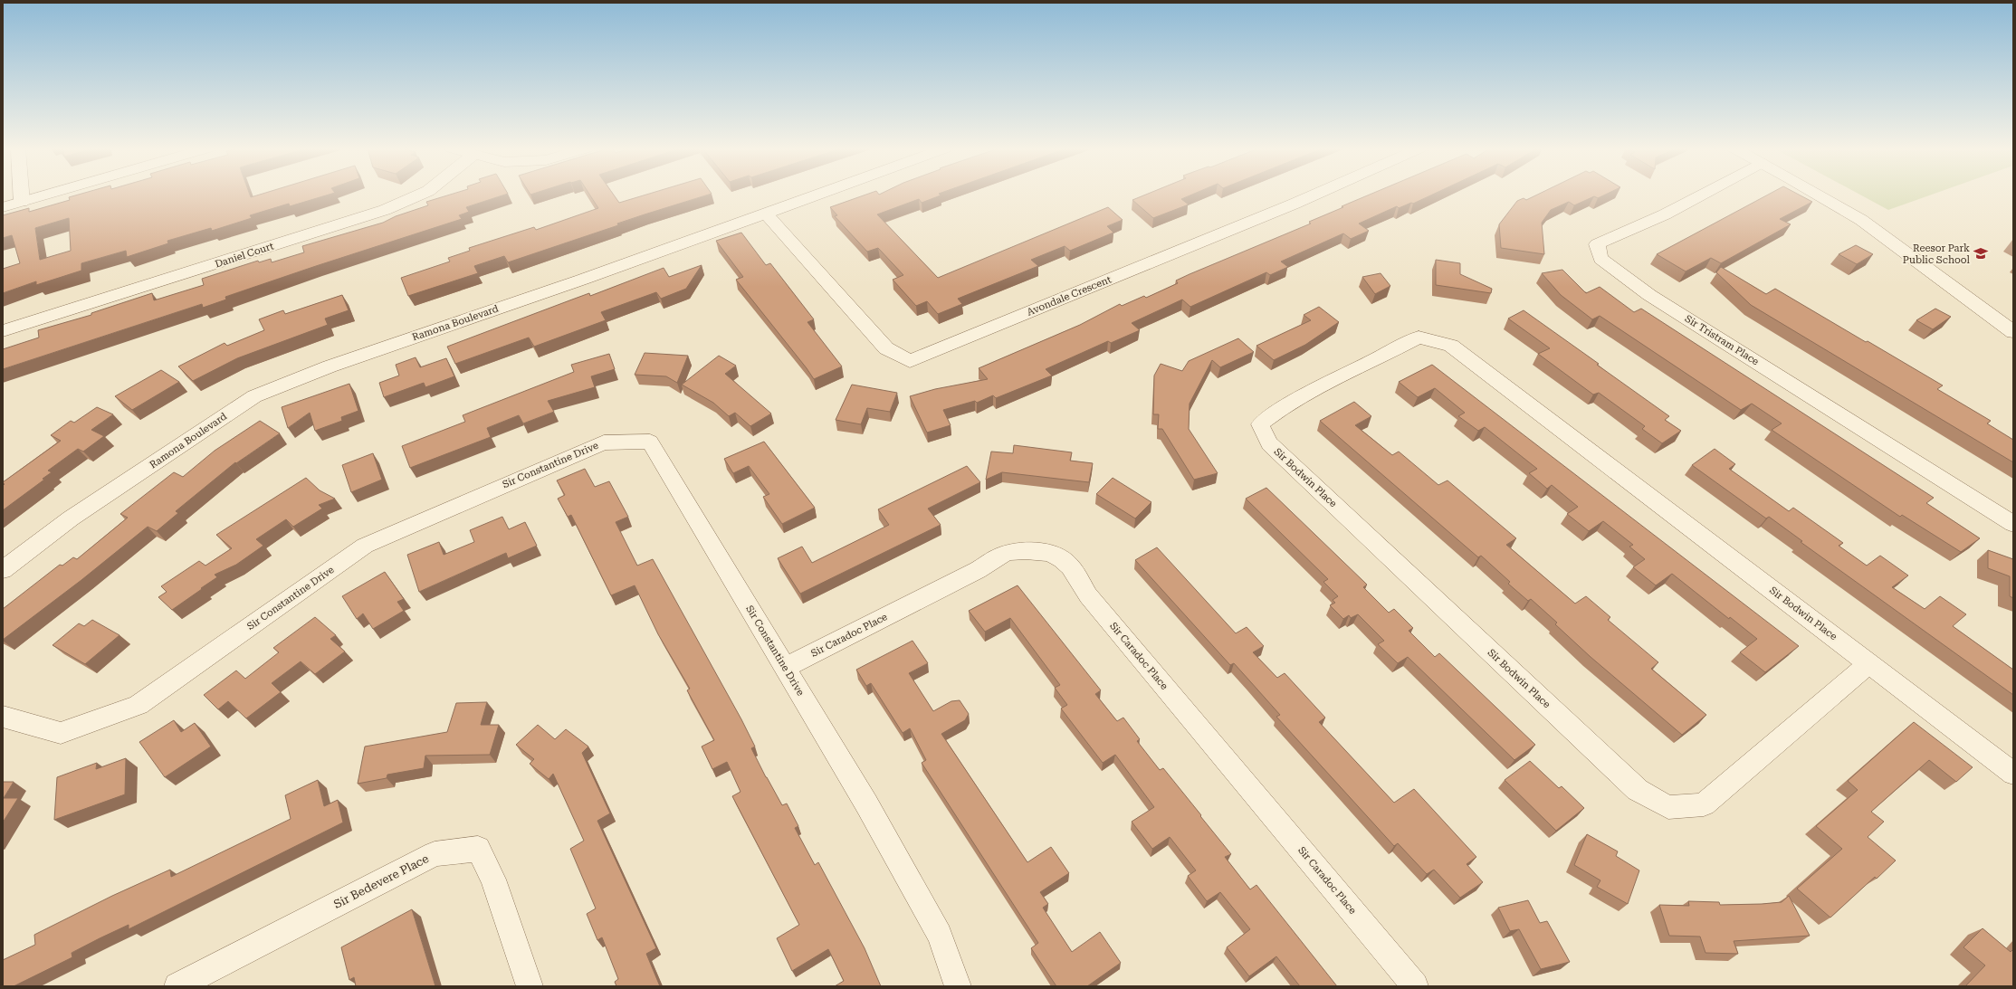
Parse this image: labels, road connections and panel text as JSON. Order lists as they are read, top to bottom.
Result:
{
  "streets": {
    "street": [
      "Daniel Court",
      "Avondale Crescent",
      "Ramona Boulevard",
      "Sir Tristram Place",
      "Sir Constantine Drive",
      "Sir Bodwin Place",
      "Sir Caradoc Place",
      "Sir Bedevere Place"
    ]
  },
  "crossings": [
    ["Avondale Crescent", "Ramona Boulevard"],
    ["Sir Constantine Drive", "Sir Caradoc Place"]
  ],
  "places": {
    "school or university": ["Reesor Park Public School"]
  }
}
